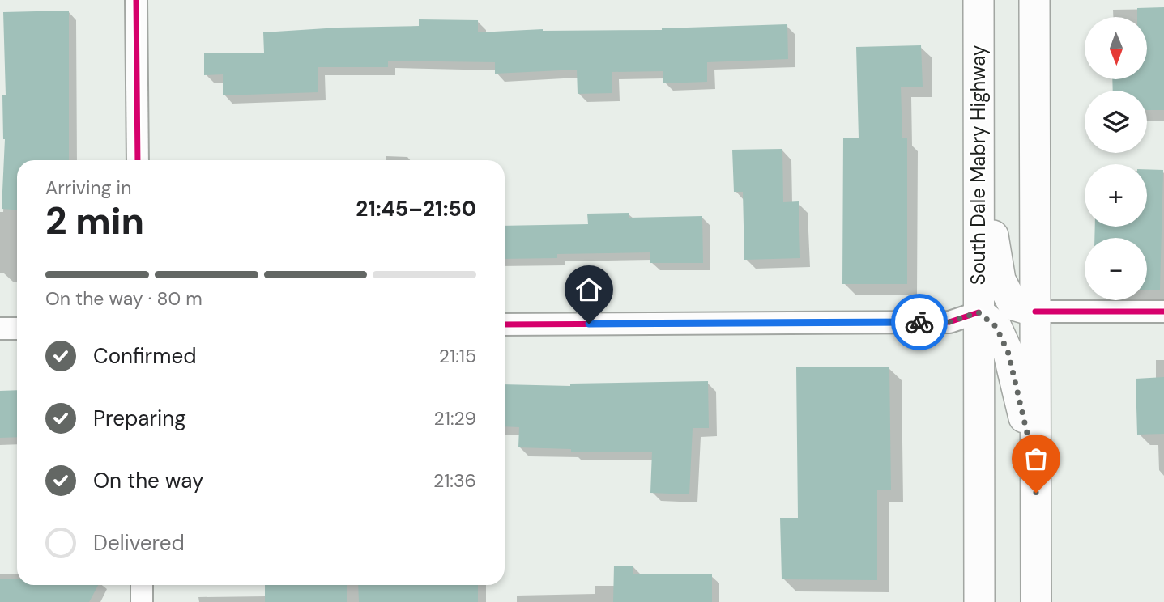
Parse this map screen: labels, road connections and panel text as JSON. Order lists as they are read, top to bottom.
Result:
{
  "streets": {
    "main road": ["South Dale Mabry Highway"]
  },
  "north": "bottom",
  "page": {
    "map_buttons": ["+", "−"],
    "heading": ["2 min", "Arriving in", "21:45–21:50"],
    "bar": "On the way · 80 m",
    "list": [
      ["Confirmed", "21:15"],
      ["Preparing", "21:29"],
      ["On the way", "21:36"],
      "Delivered"
    ]
  }
}
